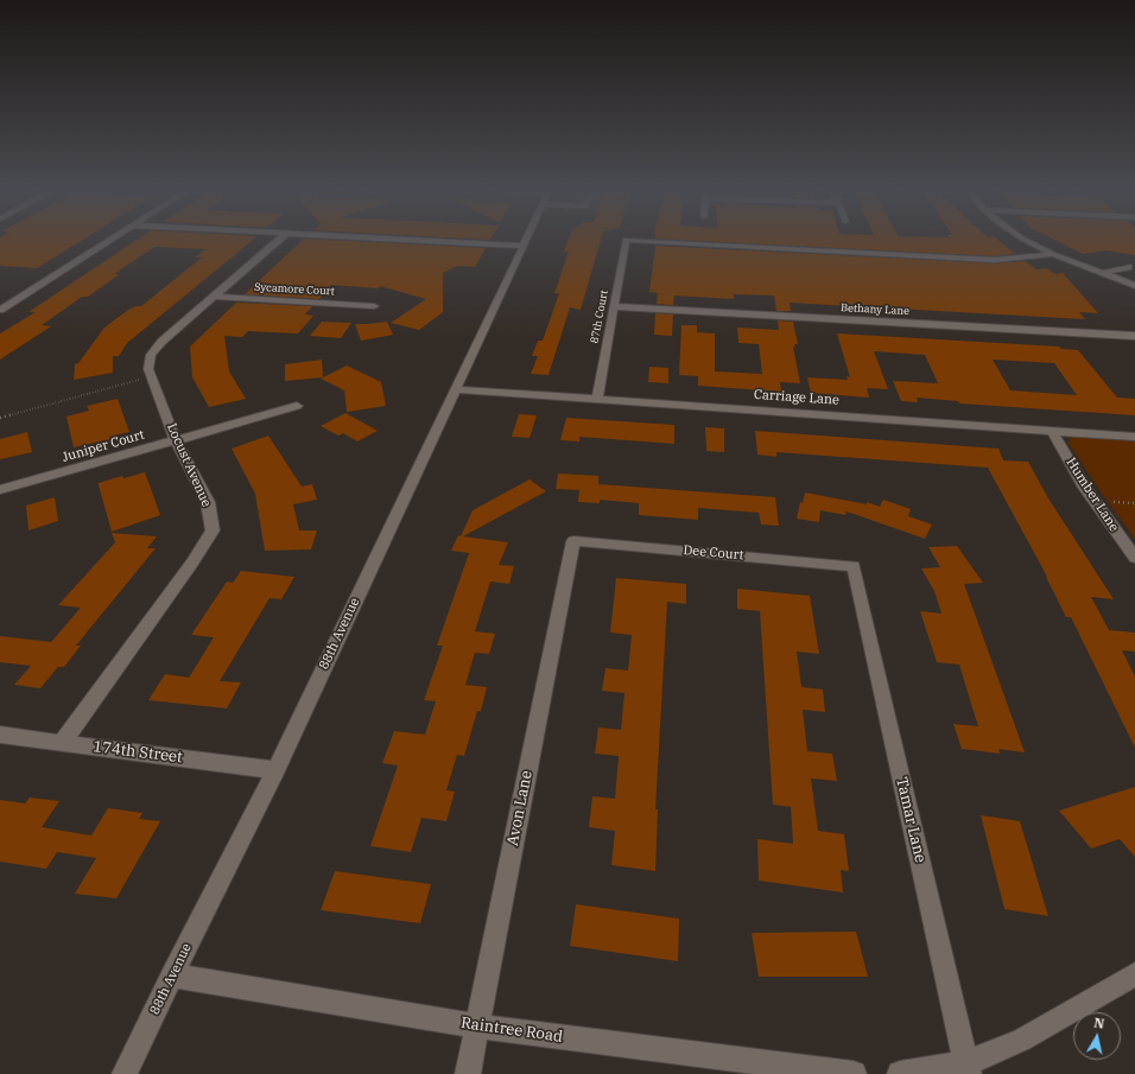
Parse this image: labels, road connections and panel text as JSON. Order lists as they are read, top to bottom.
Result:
{
  "streets": {
    "street": [
      "Sycamore Court",
      "Bethany Lane",
      "87th Court",
      "Carriage Lane",
      "Juniper Court",
      "Locust Avenue",
      "Humber Lane",
      "Dee Court",
      "88th Avenue",
      "174th Street",
      "Avon Lane",
      "Tamar Lane",
      "Raintree Road"
    ]
  },
  "crossings": [
    ["Sycamore Court", "Locust Avenue"],
    ["Bethany Lane", "87th Court"],
    ["87th Court", "Carriage Lane"],
    ["Carriage Lane", "Humber Lane"],
    ["Carriage Lane", "88th Avenue"],
    ["Juniper Court", "Locust Avenue"],
    ["Locust Avenue", "174th Street"],
    ["Dee Court", "Avon Lane"],
    ["Dee Court", "Tamar Lane"],
    ["88th Avenue", "174th Street"],
    ["88th Avenue", "Raintree Road"],
    ["Avon Lane", "Raintree Road"]
  ],
  "north": "top"
}
